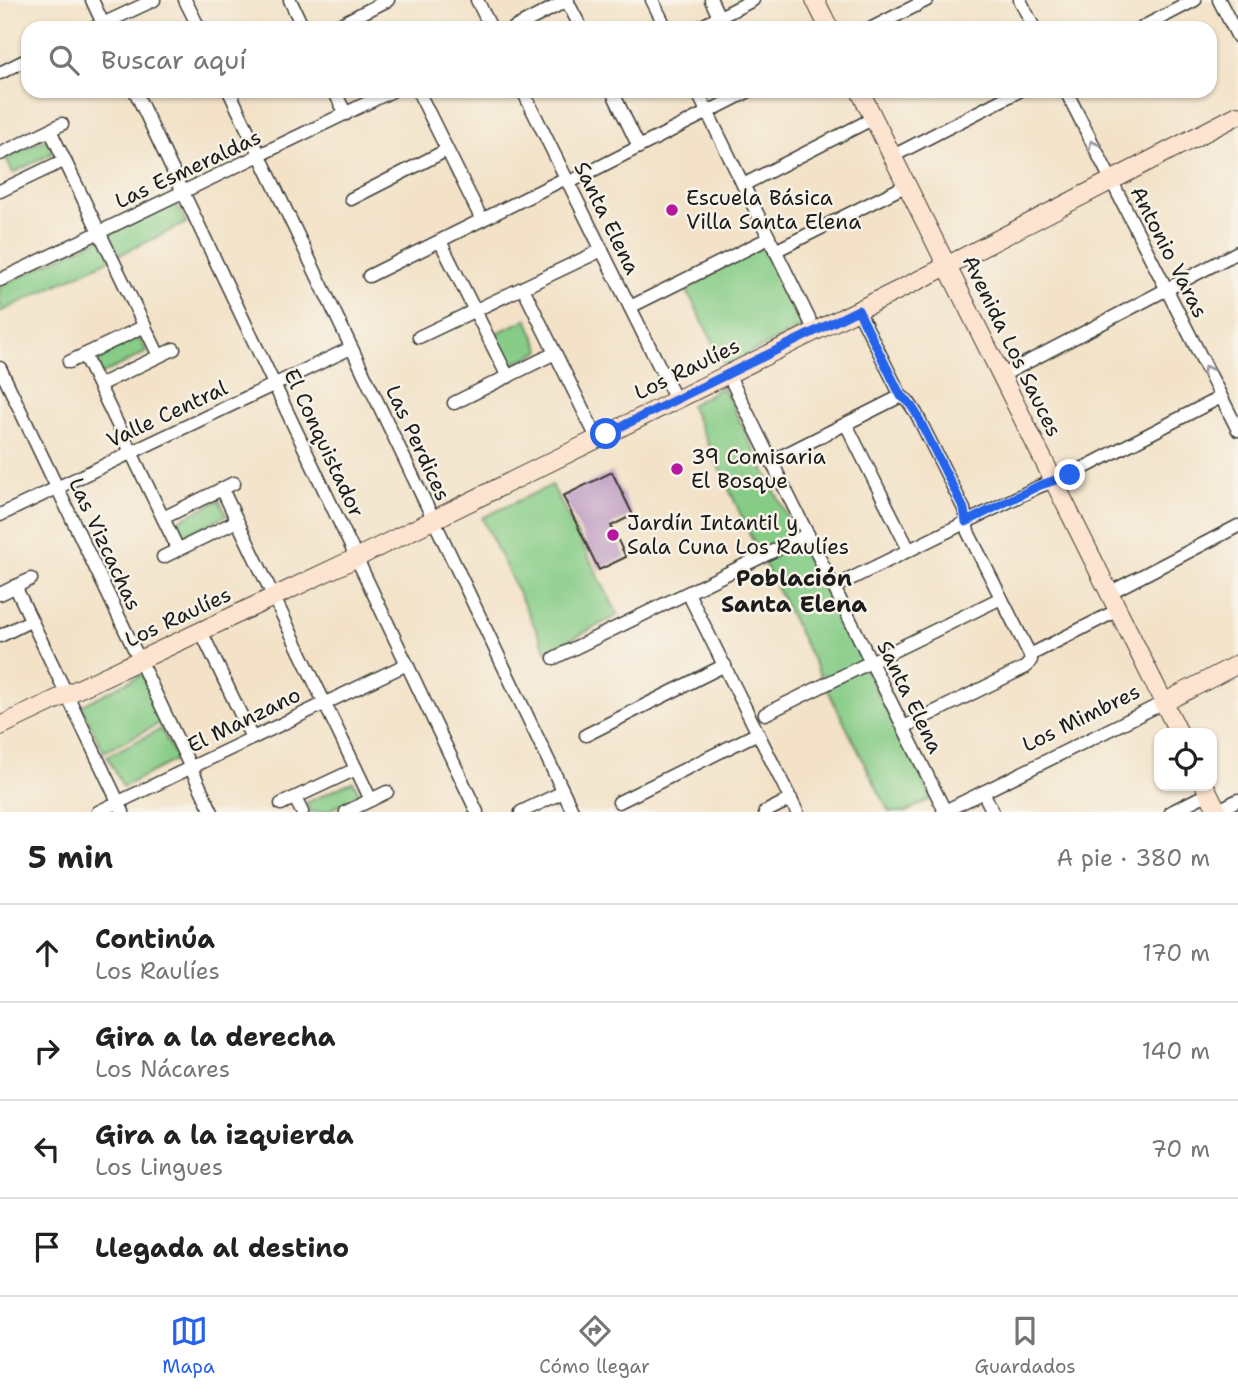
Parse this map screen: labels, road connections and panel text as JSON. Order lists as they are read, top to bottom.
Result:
{
  "streets": {
    "street": [
      "Las Esmeraldas",
      "Santa Elena",
      "Antonio Varas",
      "Avenida Los Sauces",
      "Los Raulíes",
      "Valle Central",
      "El Conquistador",
      "Las Perdices",
      "Las Vizcachas",
      "Los Mimbres",
      "El Manzano"
    ]
  },
  "crossings": [
    ["Las Esmeraldas", "El Conquistador"],
    ["Las Esmeraldas", "Las Perdices"],
    ["Santa Elena", "Los Raulíes"],
    ["Santa Elena", "Los Mimbres"],
    ["Antonio Varas", "Los Raulíes"],
    ["Avenida Los Sauces", "Los Raulíes"],
    ["Avenida Los Sauces", "Los Mimbres"],
    ["Los Raulíes", "El Conquistador"],
    ["Los Raulíes", "Las Perdices"],
    ["Los Raulíes", "Las Vizcachas"],
    ["Valle Central", "El Conquistador"],
    ["Valle Central", "Las Perdices"],
    ["Valle Central", "Las Vizcachas"],
    ["El Conquistador", "El Manzano"],
    ["Las Vizcachas", "El Manzano"]
  ],
  "one_way": ["Antonio Varas"],
  "districts": ["Población Santa Elena"],
  "places": ["Escuela Básica Villa Santa Elena", "39 Comisaria El Bosque", "Jardín Intantil y Sala Cuna Los Raulíes"],
  "page": {
    "search": "Buscar aquí",
    "heading": ["5 min", "A pie · 380 m"],
    "list": [
      ["Continúa", "Los Raulíes", "170 m"],
      ["Gira a la derecha", "Los Nácares", "140 m"],
      ["Gira a la izquierda", "Los Lingues", "70 m"],
      "Llegada al destino"
    ],
    "nav": ["Mapa", "Cómo llegar", "Guardados"]
  }
}
